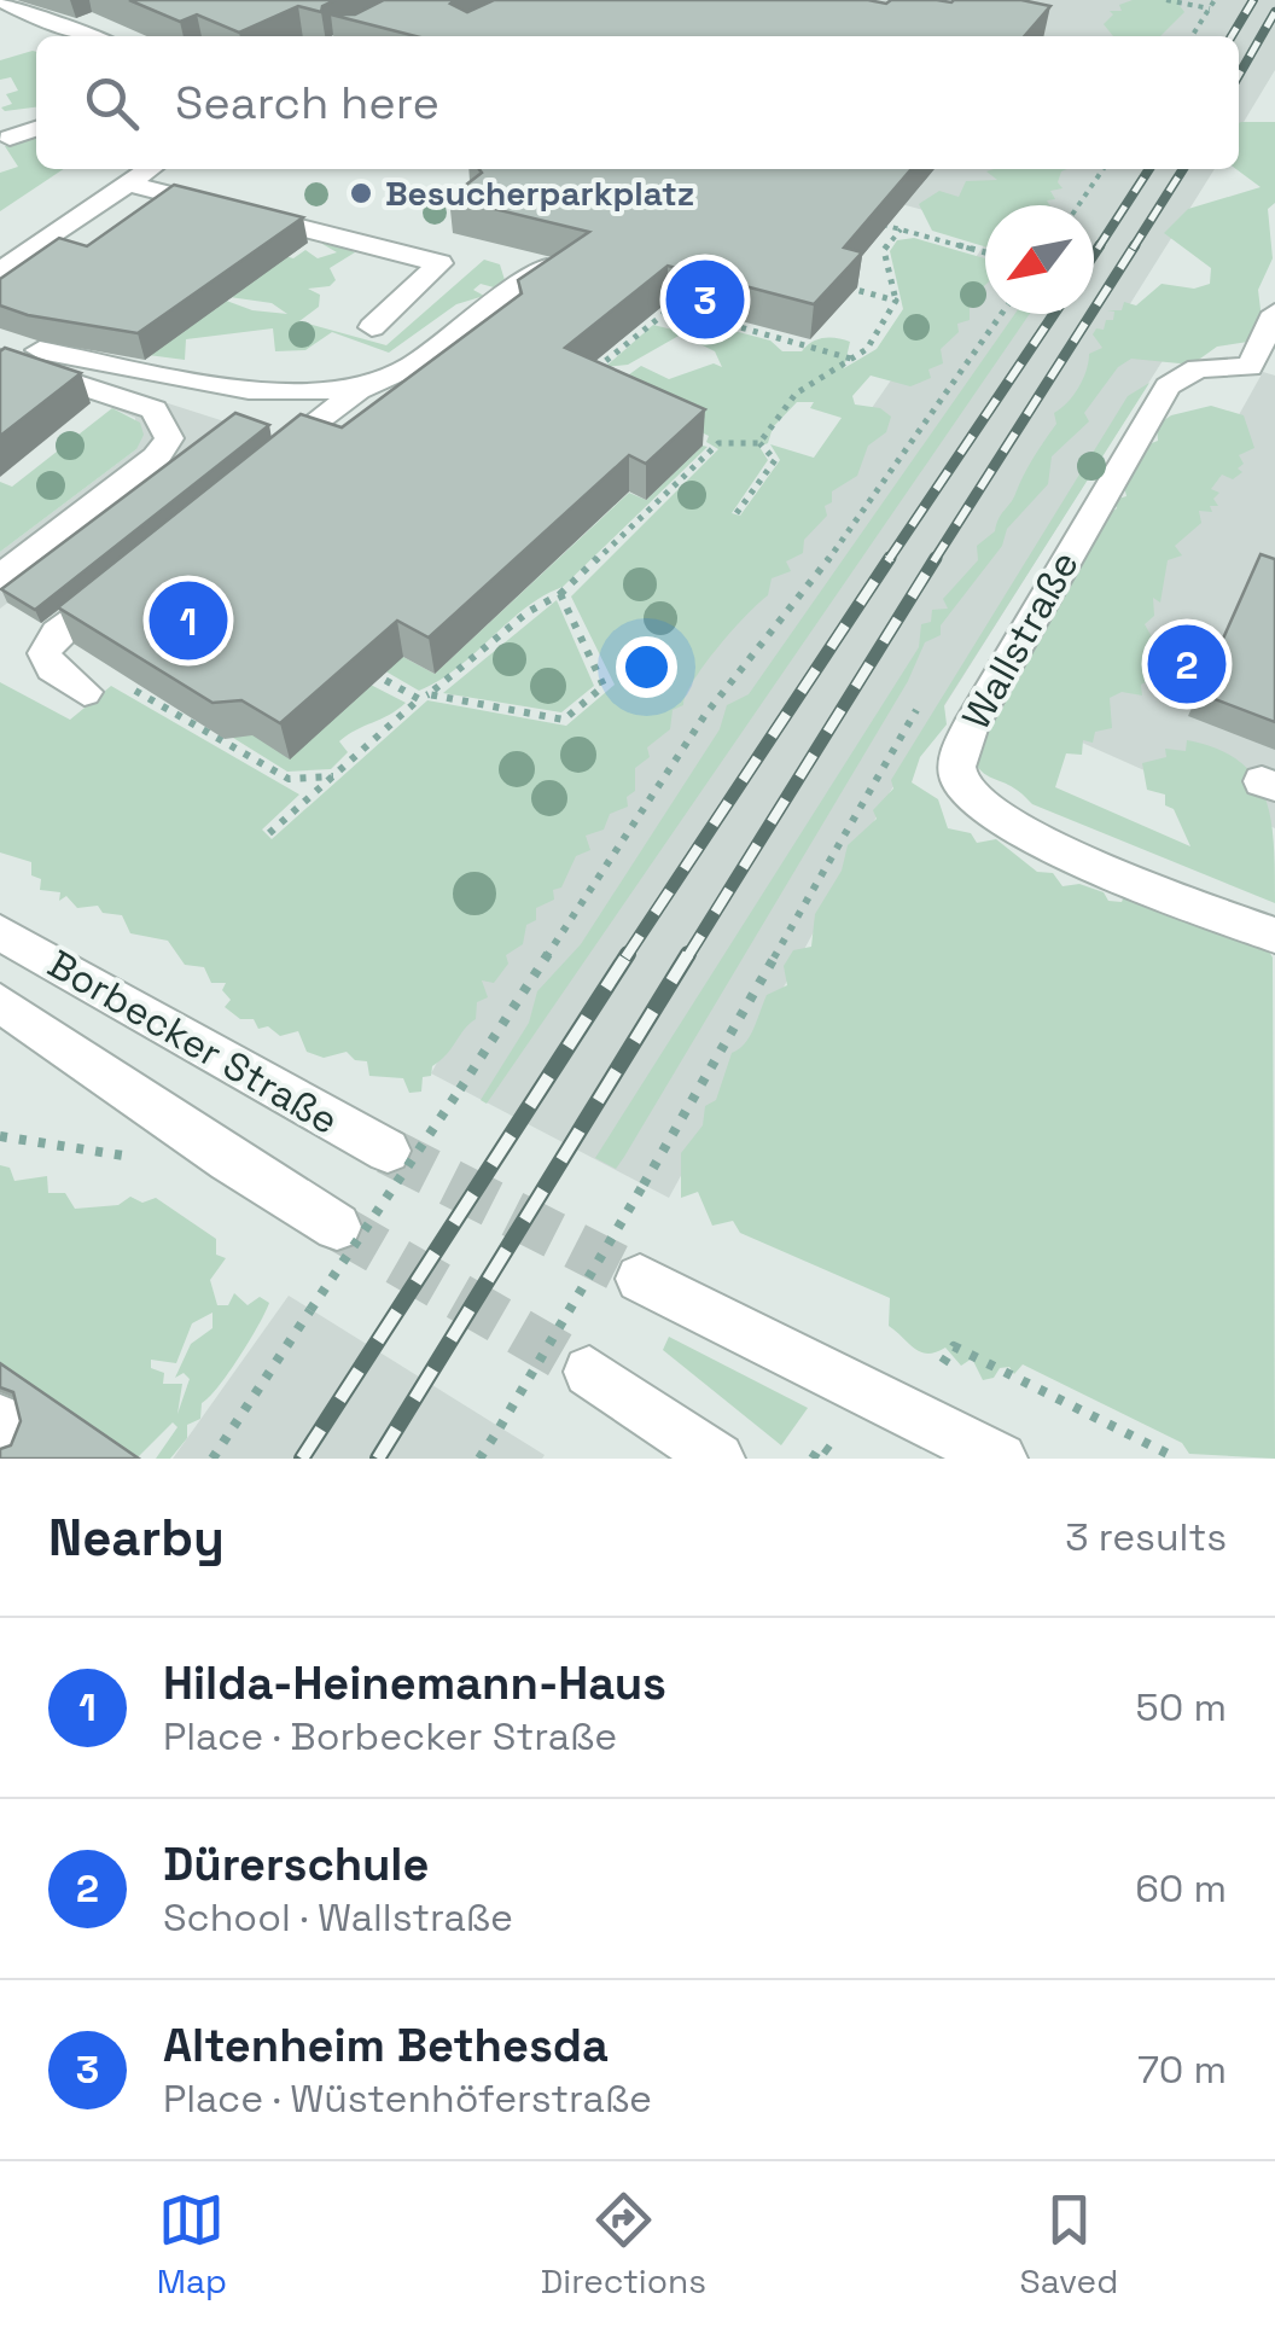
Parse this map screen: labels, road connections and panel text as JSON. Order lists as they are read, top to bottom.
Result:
{
  "streets": {
    "street": ["Wallstraße", "Borbecker Straße"]
  },
  "places": ["Besucherparkplatz"],
  "north": "bottom left",
  "page": {
    "search": "Search here",
    "pins": ["3", "1", "2"],
    "heading": ["Nearby", "3 results"],
    "list": [
      {
        "mark": "1",
        "name": "Hilda-Heinemann-Haus",
        "note": "Place · Borbecker Straße",
        "value": "50 m"
      },
      {
        "mark": "2",
        "name": "Dürerschule",
        "note": "School · Wallstraße",
        "value": "60 m"
      },
      {
        "mark": "3",
        "name": "Altenheim Bethesda",
        "note": "Place · Wüstenhöferstraße",
        "value": "70 m"
      }
    ],
    "nav": ["Map", "Directions", "Saved"]
  }
}
